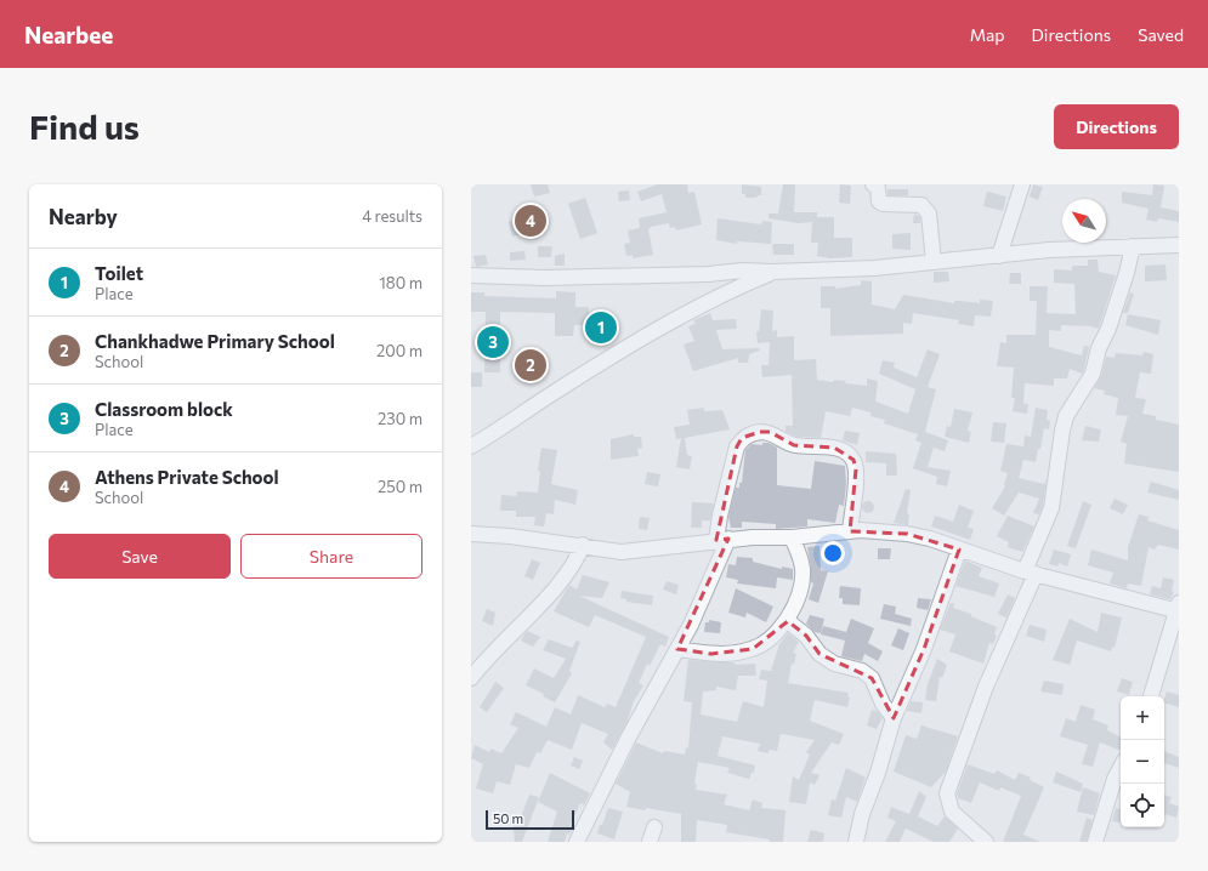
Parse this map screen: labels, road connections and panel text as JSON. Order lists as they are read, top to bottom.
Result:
{
  "scale_bar": "50 m",
  "north": "top left",
  "page": {
    "header": "Nearbee",
    "nav": ["Map", "Directions", "Saved"],
    "buttons": [
      "Directions",
      ["Save", "Share"]
    ],
    "title": "Find us",
    "heading": ["Nearby", "4 results"],
    "pins": [
      "4",
      "1",
      "3",
      "2"
    ],
    "list": [
      {
        "mark": "1",
        "name": "Toilet",
        "note": "Place",
        "value": "180 m"
      },
      {
        "mark": "2",
        "name": "Chankhadwe Primary School",
        "note": "School",
        "value": "200 m"
      },
      {
        "mark": "3",
        "name": "Classroom block",
        "note": "Place",
        "value": "230 m"
      },
      {
        "mark": "4",
        "name": "Athens Private School",
        "note": "School",
        "value": "250 m"
      }
    ],
    "map_buttons": ["+", "−"],
    "scale": "50 m"
  }
}
